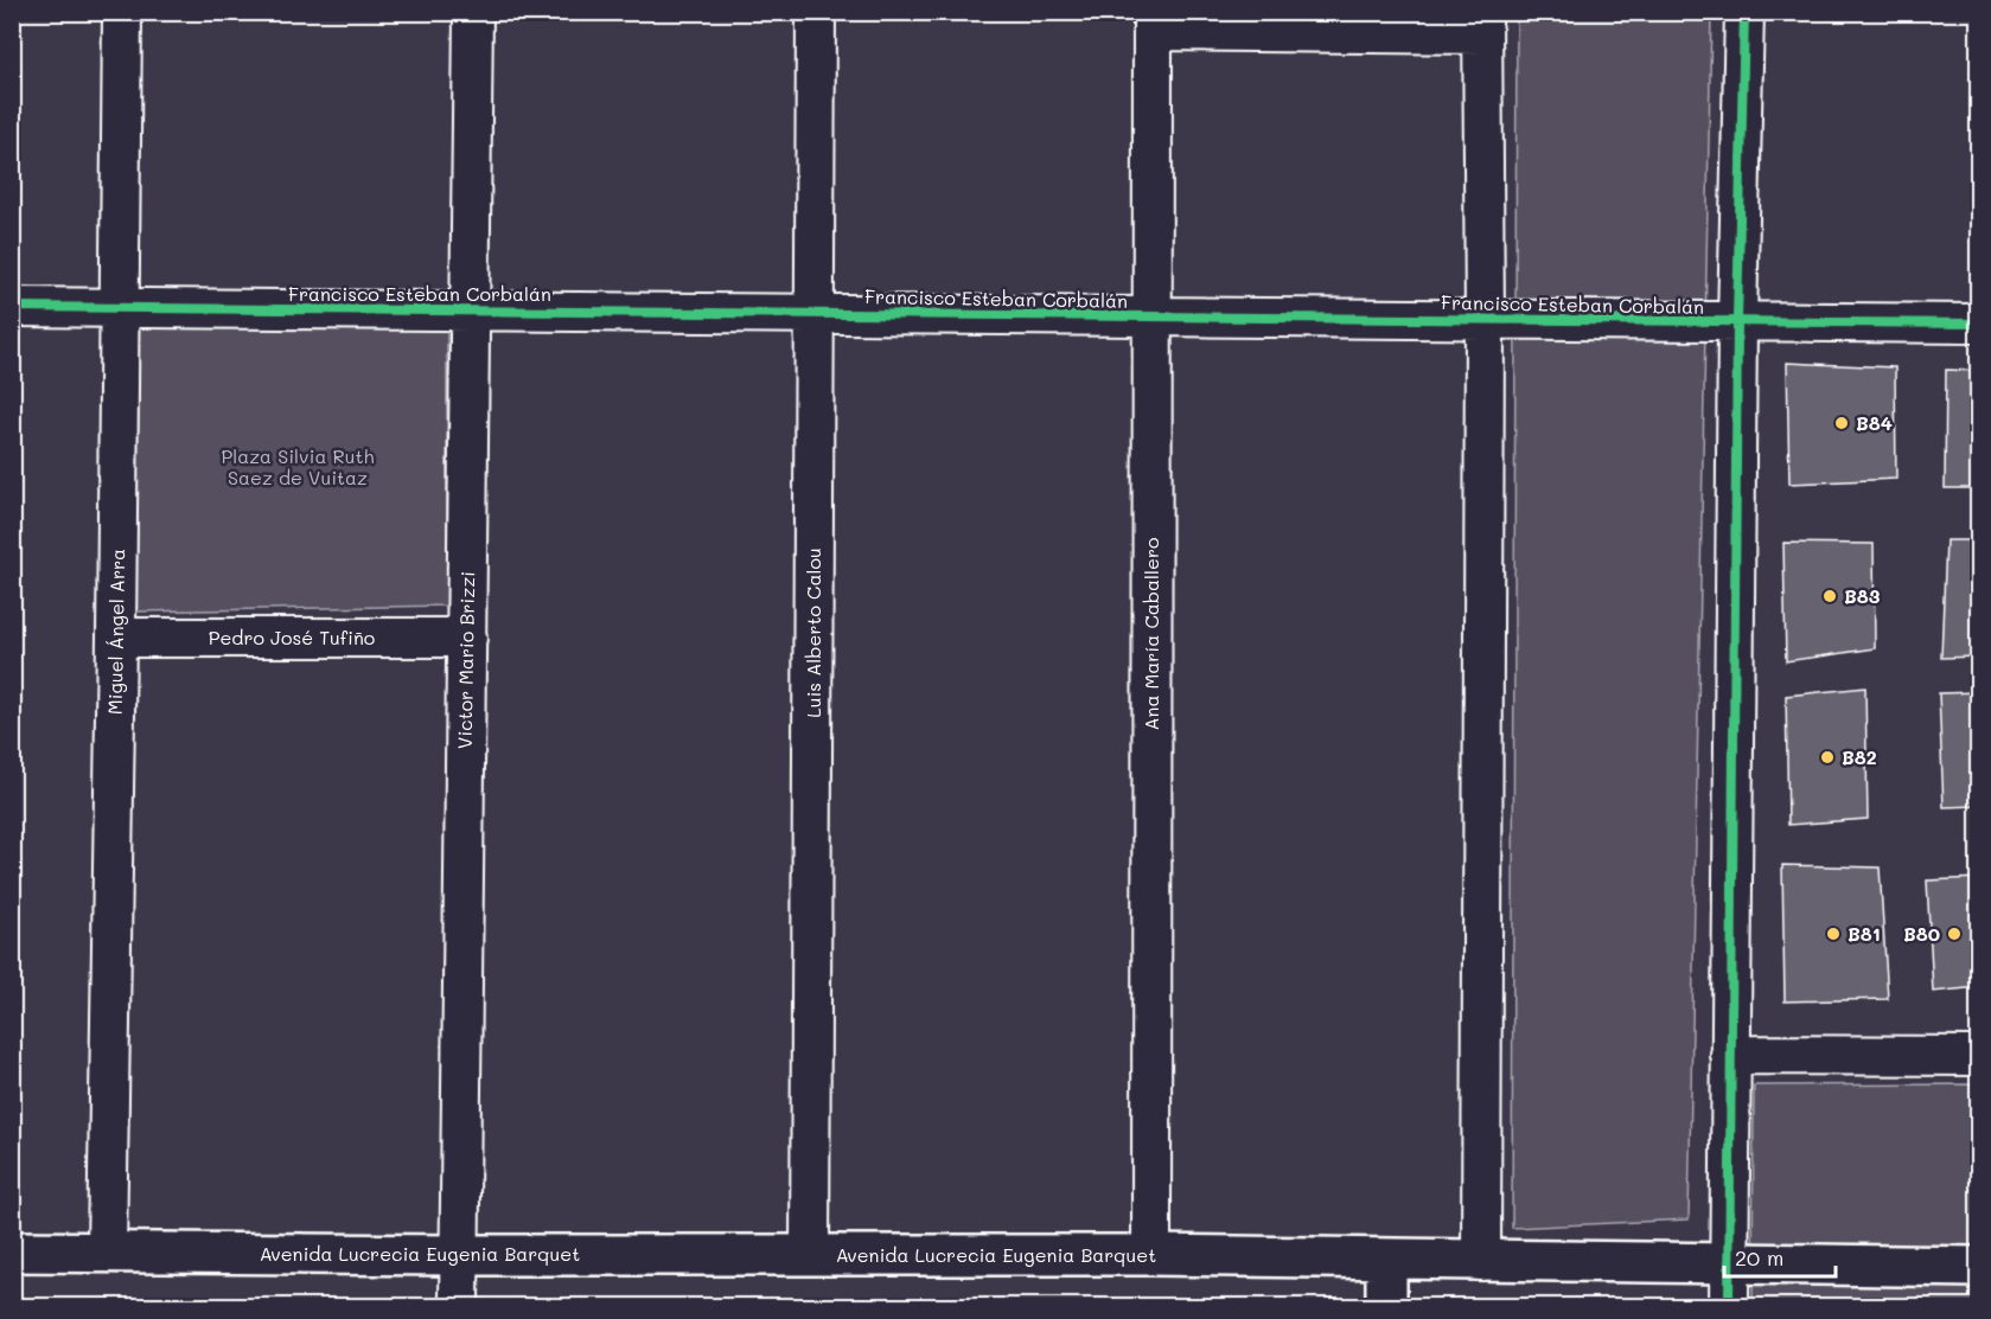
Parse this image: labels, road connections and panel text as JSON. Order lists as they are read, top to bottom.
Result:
{
  "streets": {
    "main road": ["Avenida Lucrecia Eugenia Barquet"],
    "street": [
      "Francisco Esteban Corbalán",
      "Miguel Ángel Arra",
      "Luis Alberto Calou",
      "Ana María Caballero",
      "Pedro José Tufiño",
      "Victor Mario Brizzi"
    ]
  },
  "crossings": [
    ["Francisco Esteban Corbalán", "Miguel Ángel Arra"],
    ["Francisco Esteban Corbalán", "Luis Alberto Calou"],
    ["Francisco Esteban Corbalán", "Ana María Caballero"],
    ["Francisco Esteban Corbalán", "Victor Mario Brizzi"],
    ["Miguel Ángel Arra", "Pedro José Tufiño"],
    ["Miguel Ángel Arra", "Avenida Lucrecia Eugenia Barquet"],
    ["Luis Alberto Calou", "Avenida Lucrecia Eugenia Barquet"],
    ["Ana María Caballero", "Avenida Lucrecia Eugenia Barquet"],
    ["Pedro José Tufiño", "Victor Mario Brizzi"],
    ["Victor Mario Brizzi", "Avenida Lucrecia Eugenia Barquet"]
  ],
  "parks": ["Plaza Silvia Ruth Saez de Vuitaz"],
  "places": [
    "B84",
    "B83",
    "B82",
    "B81",
    "B80"
  ],
  "scale_bar": "20 m"
}
